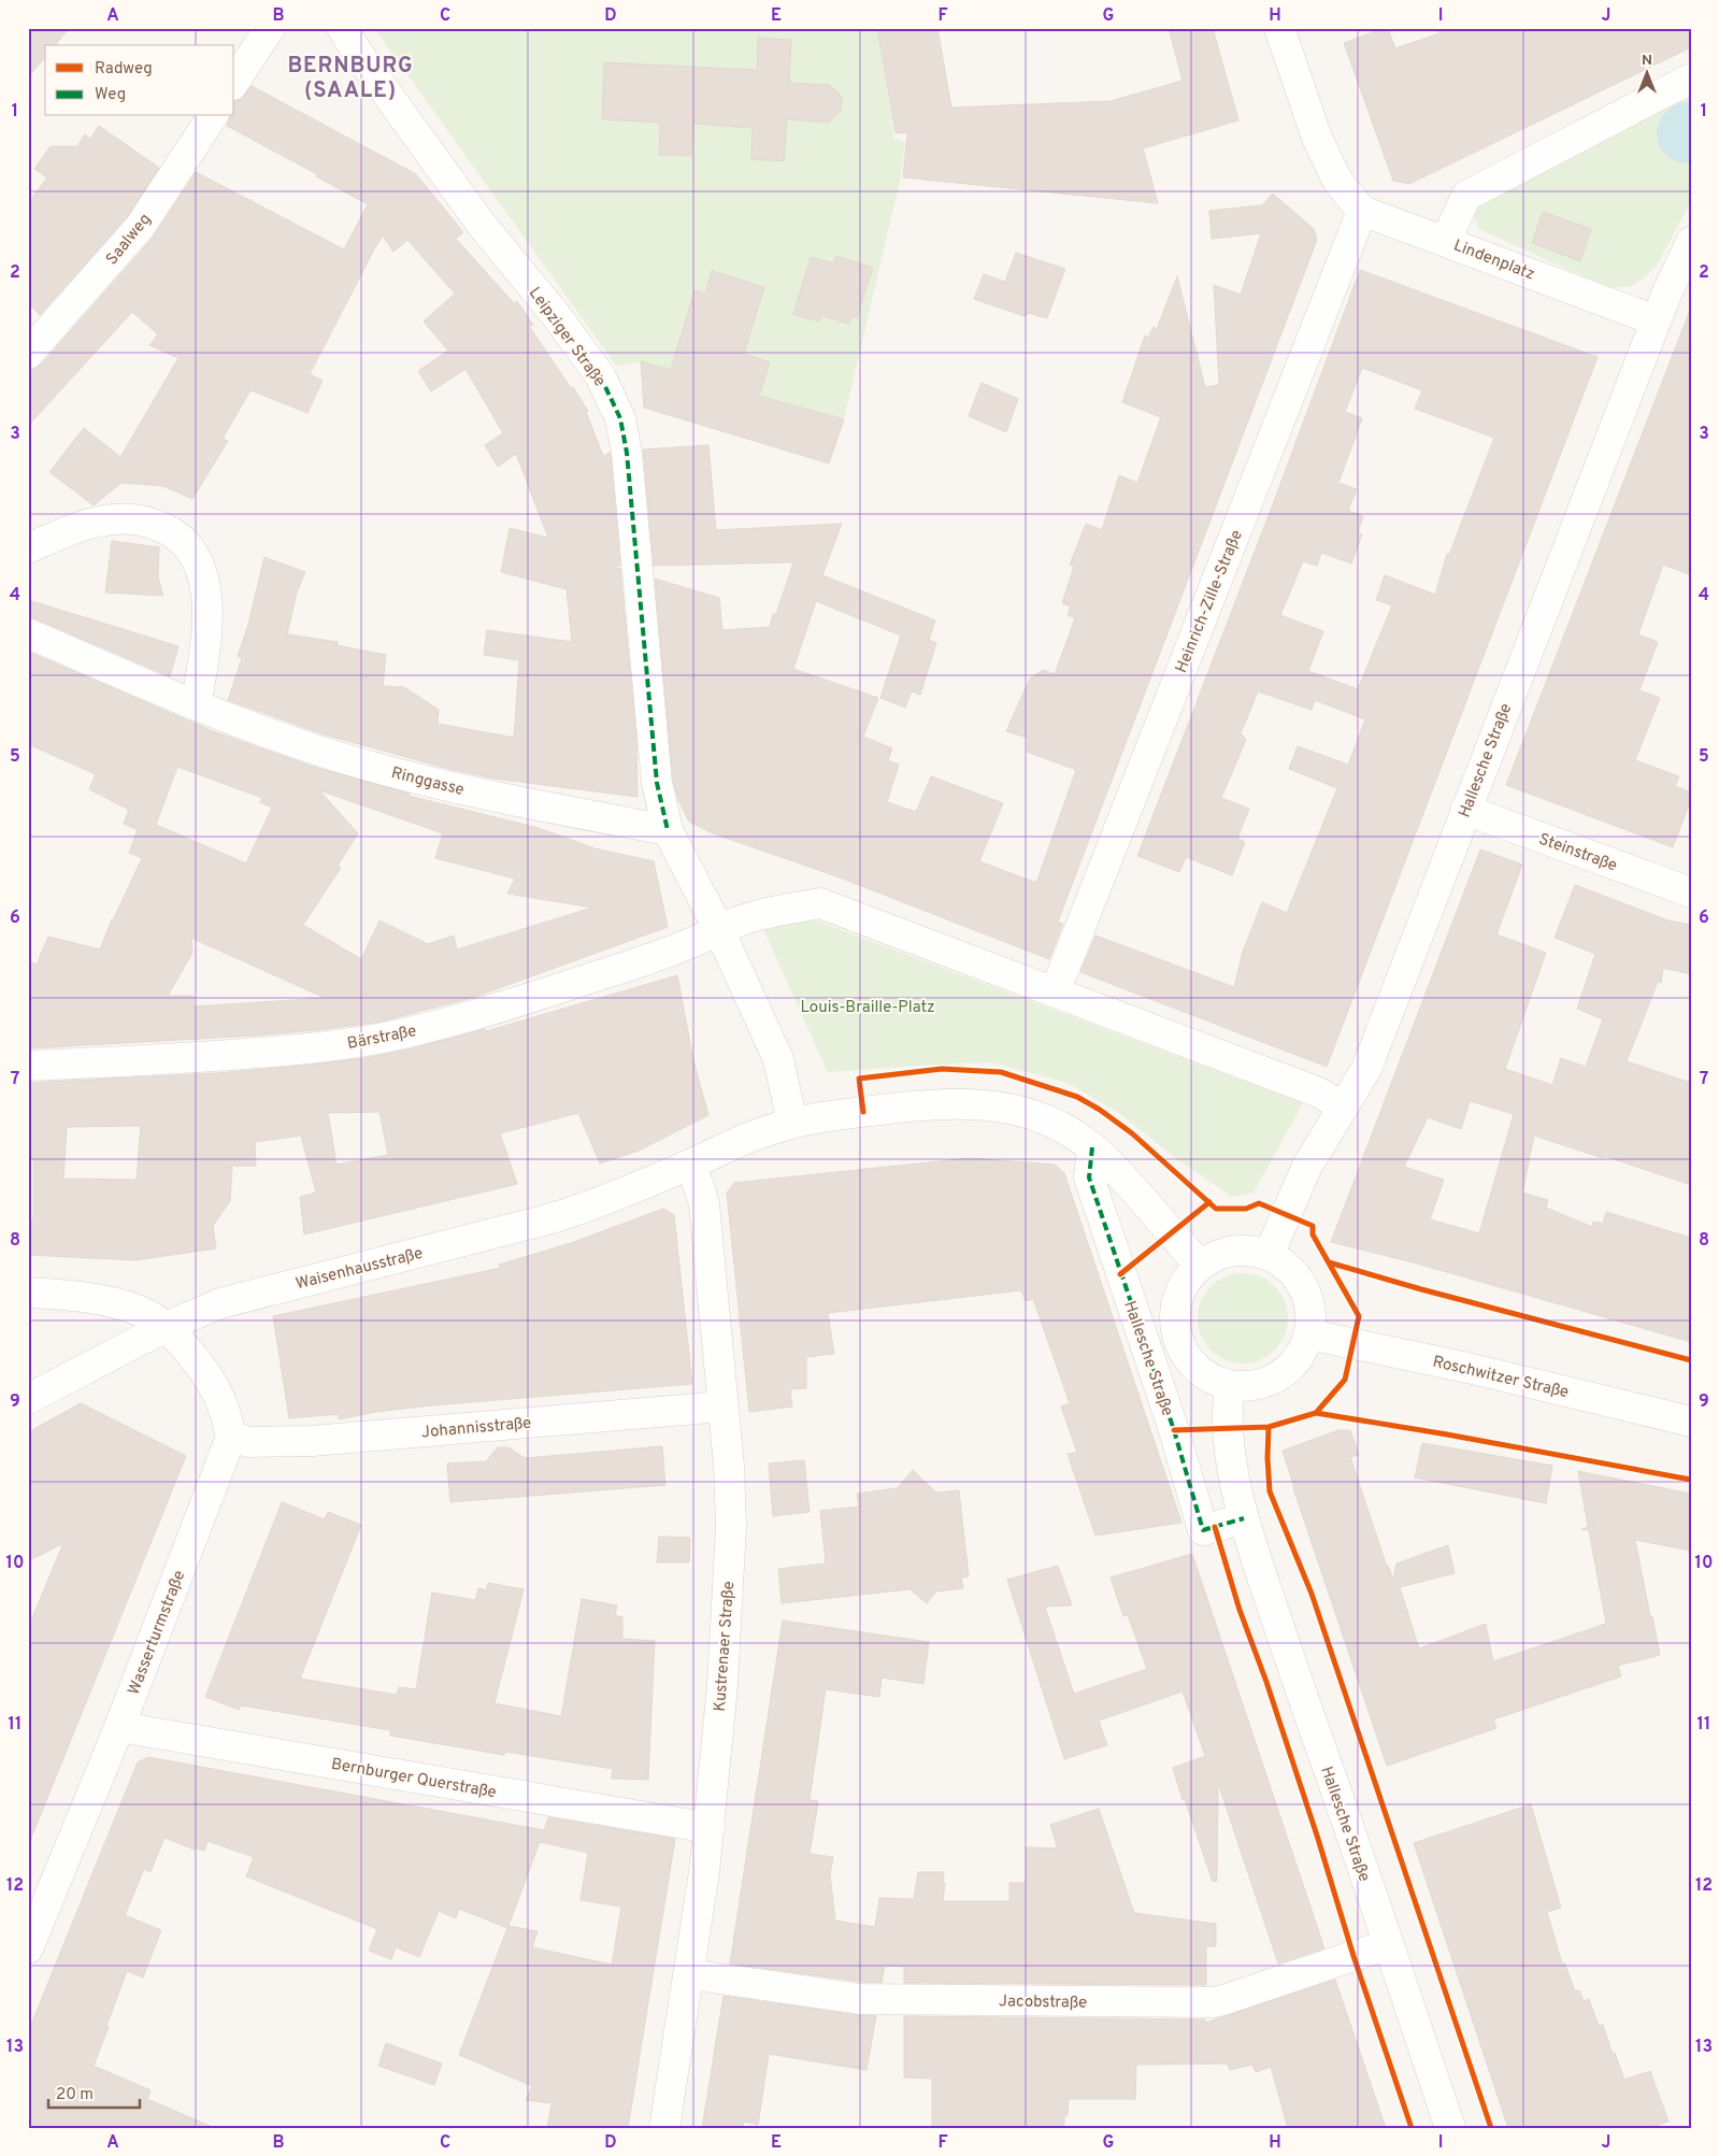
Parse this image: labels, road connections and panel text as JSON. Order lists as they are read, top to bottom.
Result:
{
  "streets": {
    "street": [
      "Saalweg",
      "Lindenplatz",
      "Leipziger Straße",
      "Heinrich-Zille-Straße",
      "Hallesche Straße",
      "Ringgasse",
      "Steinstraße",
      "Bärstraße",
      "Waisenhausstraße",
      "Roschwitzer Straße",
      "Johannisstraße",
      "Wasserturmstraße",
      "Kustrenaer Straße",
      "Bernburger Querstraße",
      "Jacobstraße"
    ]
  },
  "crossings": [
    ["Lindenplatz", "Hallesche Straße"],
    ["Leipziger Straße", "Ringgasse"],
    ["Hallesche Straße", "Steinstraße"],
    ["Hallesche Straße", "Roschwitzer Straße"],
    ["Hallesche Straße", "Jacobstraße"],
    ["Waisenhausstraße", "Kustrenaer Straße"],
    ["Johannisstraße", "Wasserturmstraße"],
    ["Johannisstraße", "Kustrenaer Straße"],
    ["Wasserturmstraße", "Bernburger Querstraße"],
    ["Kustrenaer Straße", "Bernburger Querstraße"],
    ["Kustrenaer Straße", "Jacobstraße"]
  ],
  "districts": ["BERNBURG (SAALE)"],
  "parks": ["Louis-Braille-Platz"],
  "legend": ["Radweg", "Weg"],
  "scale_bar": "20 m",
  "north": "top",
  "grid": {
    "columns": [
      "A",
      "B",
      "C",
      "D",
      "E",
      "F",
      "G",
      "H",
      "I",
      "J"
    ],
    "rows": [
      "1",
      "2",
      "3",
      "4",
      "5",
      "6",
      "7",
      "8",
      "9",
      "10",
      "11",
      "12",
      "13"
    ]
  }
}
